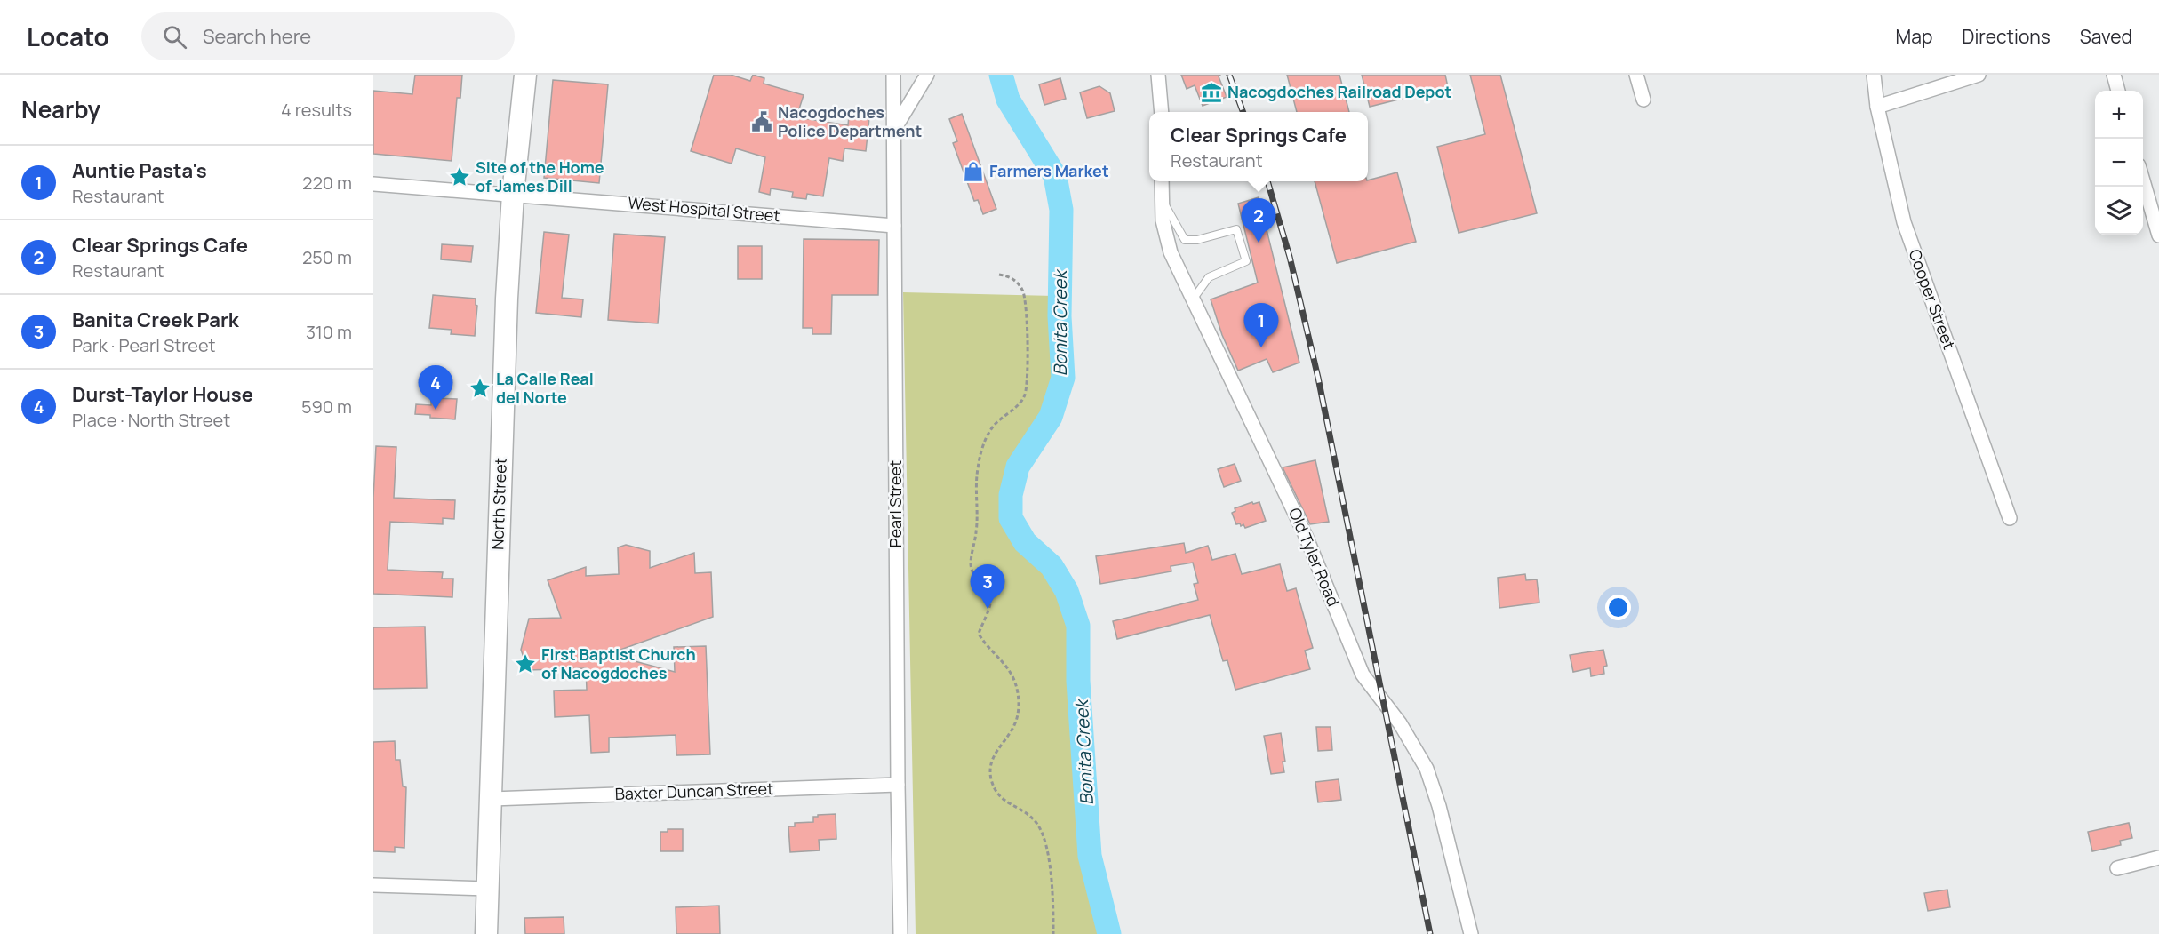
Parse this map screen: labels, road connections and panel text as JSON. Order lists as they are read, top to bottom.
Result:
{
  "streets": {
    "main road": ["North Street"],
    "street": [
      "West Hospital Street",
      "Cooper Street",
      "Pearl Street",
      "Old Tyler Road",
      "Baxter Duncan Street"
    ]
  },
  "crossings": [
    ["West Hospital Street", "North Street"],
    ["West Hospital Street", "Pearl Street"],
    ["North Street", "Baxter Duncan Street"],
    ["Pearl Street", "Baxter Duncan Street"]
  ],
  "water": ["Bonita Creek"],
  "places": {
    "museum": ["Nacogdoches Railroad Depot"],
    "public building": ["Nacogdoches Police Department"],
    "shop": ["Farmers Market"],
    "place": ["Site of the Home of James Dill", "La Calle Real del Norte", "First Baptist Church of Nacogdoches"]
  },
  "page": {
    "header": "Locato",
    "search": "Search here",
    "nav": ["Map", "Directions", "Saved"],
    "heading": ["Nearby", "4 results"],
    "map_buttons": ["+", "−"],
    "popup": ["Clear Springs Cafe", "Restaurant"],
    "list": [
      {
        "mark": "1",
        "name": "Auntie Pasta's",
        "note": "Restaurant",
        "value": "220 m"
      },
      {
        "mark": "2",
        "name": "Clear Springs Cafe",
        "note": "Restaurant",
        "value": "250 m"
      },
      {
        "mark": "3",
        "name": "Banita Creek Park",
        "note": "Park · Pearl Street",
        "value": "310 m"
      },
      {
        "mark": "4",
        "name": "Durst-Taylor House",
        "note": "Place · North Street",
        "value": "590 m"
      }
    ],
    "pins": [
      "2",
      "1",
      "4",
      "3"
    ]
  }
}
